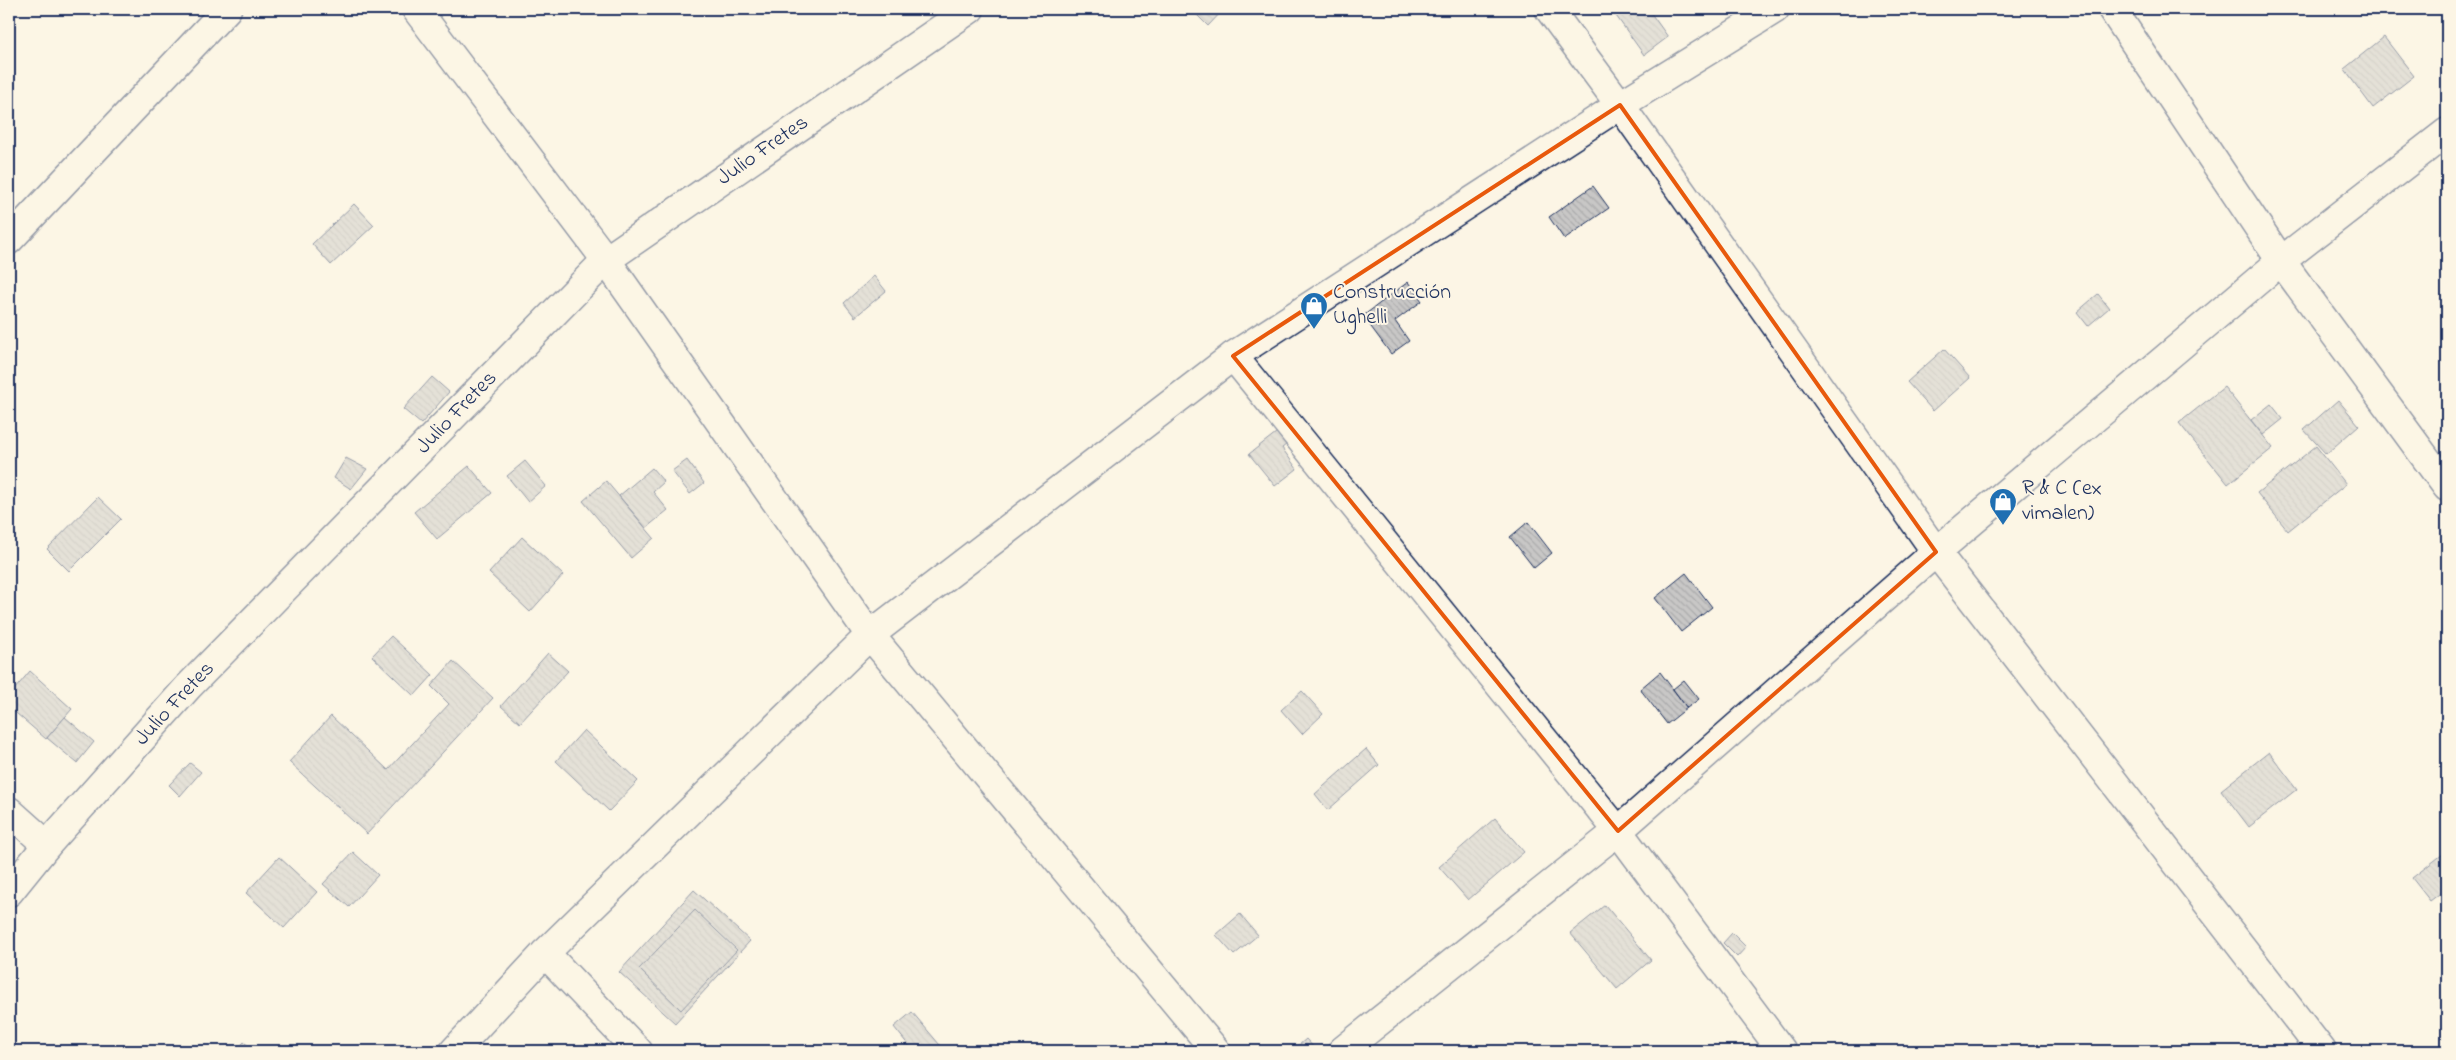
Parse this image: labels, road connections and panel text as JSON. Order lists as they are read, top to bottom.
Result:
{
  "streets": {
    "street": ["Julio Fretes"]
  },
  "places": {
    "shop": ["Construcción Ughelli", "R & C (ex vimalen)"]
  }
}
